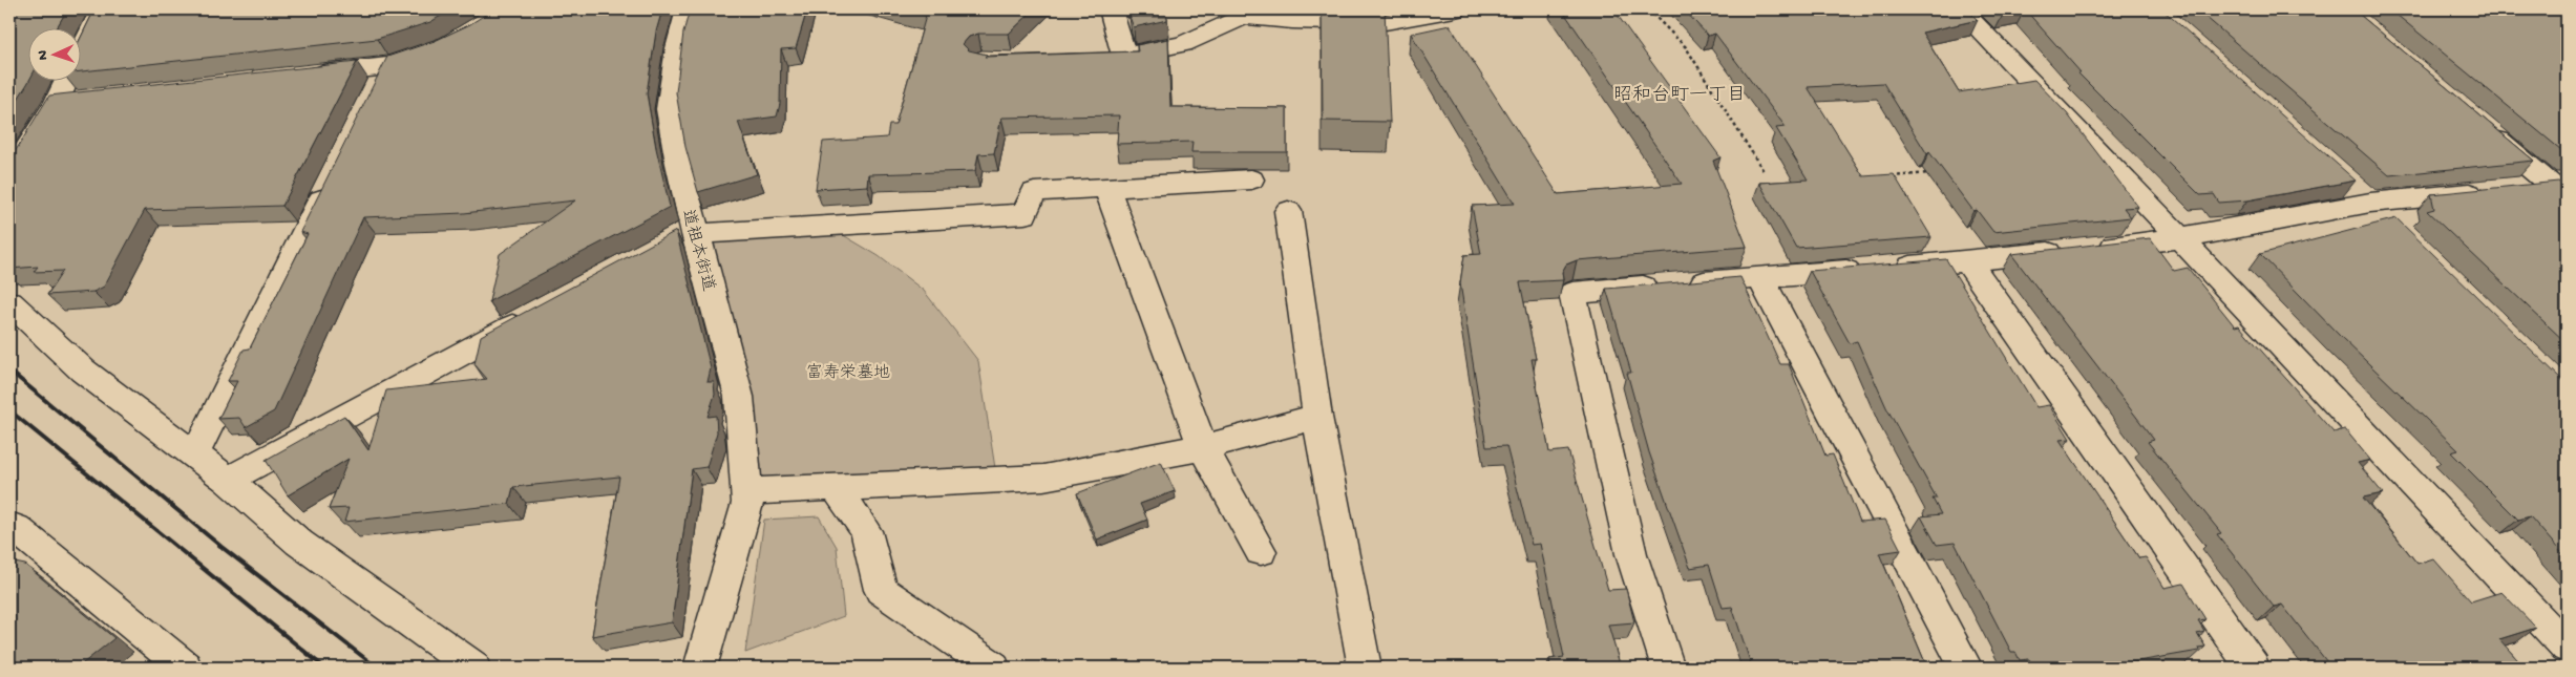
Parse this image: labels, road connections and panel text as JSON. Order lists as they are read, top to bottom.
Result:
{
  "streets": {
    "street": ["道祖本街道"]
  },
  "districts": ["昭和台町一丁目"],
  "parks": ["富寿栄墓地"],
  "north": "left"
}
